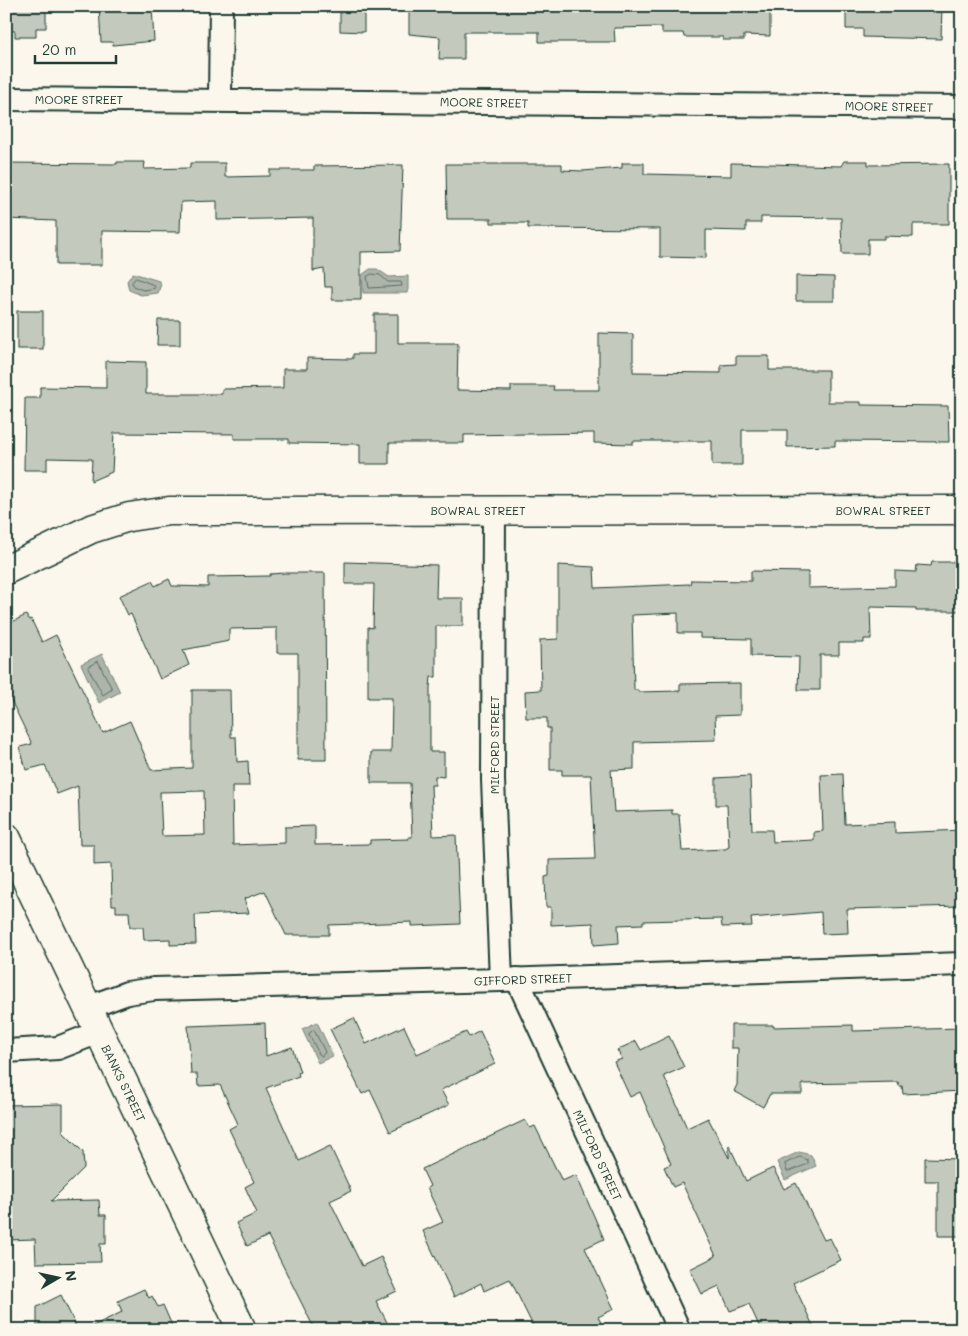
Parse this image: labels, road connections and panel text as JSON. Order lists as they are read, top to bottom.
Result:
{
  "streets": {
    "street": [
      "MOORE STREET",
      "BOWRAL STREET",
      "MILFORD STREET",
      "GIFFORD STREET",
      "BANKS STREET"
    ]
  },
  "crossings": [
    ["BOWRAL STREET", "MILFORD STREET"],
    ["MILFORD STREET", "GIFFORD STREET"],
    ["GIFFORD STREET", "BANKS STREET"]
  ],
  "scale_bar": "20 m",
  "north": "right"
}
